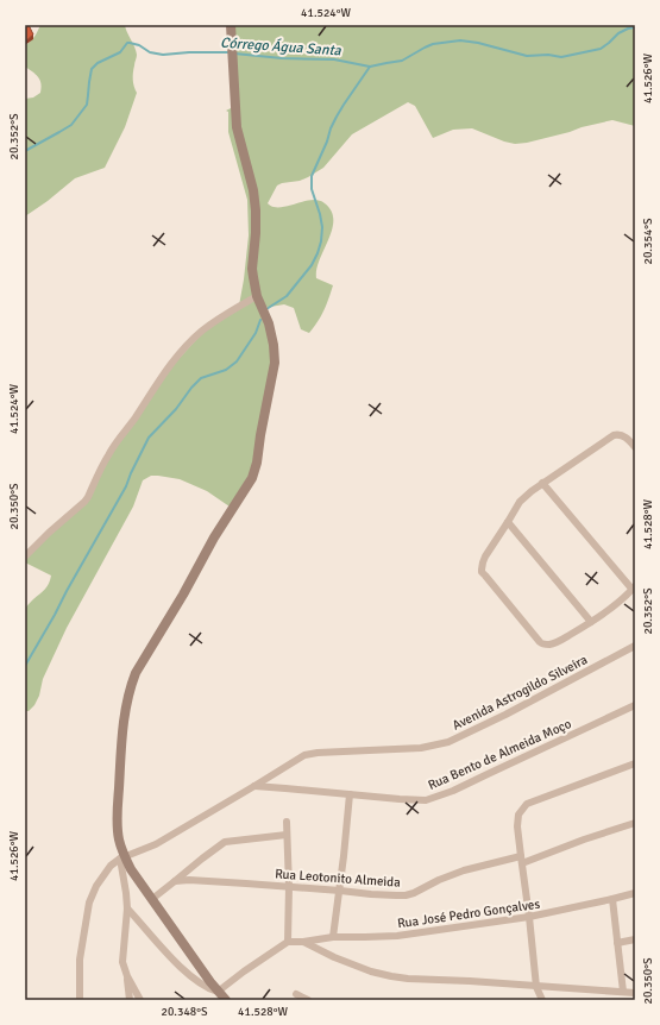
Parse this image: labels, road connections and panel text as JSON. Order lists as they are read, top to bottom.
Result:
{
  "streets": {
    "street": [
      "Avenida Astrogildo Silveira",
      "Rua Bento de Almeida Moço",
      "Rua Leotonito Almeida",
      "Rua José Pedro Gonçalves"
    ]
  },
  "crossings": [
    ["Avenida Astrogildo Silveira", "Rua Bento de Almeida Moço"]
  ],
  "water": ["Córrego Água Santa"],
  "coordinates": [
    "41.524°W",
    "41.526°W",
    "20.352°S",
    "20.354°S",
    "20.350°S",
    "41.528°W",
    "20.348°S"
  ]
}
